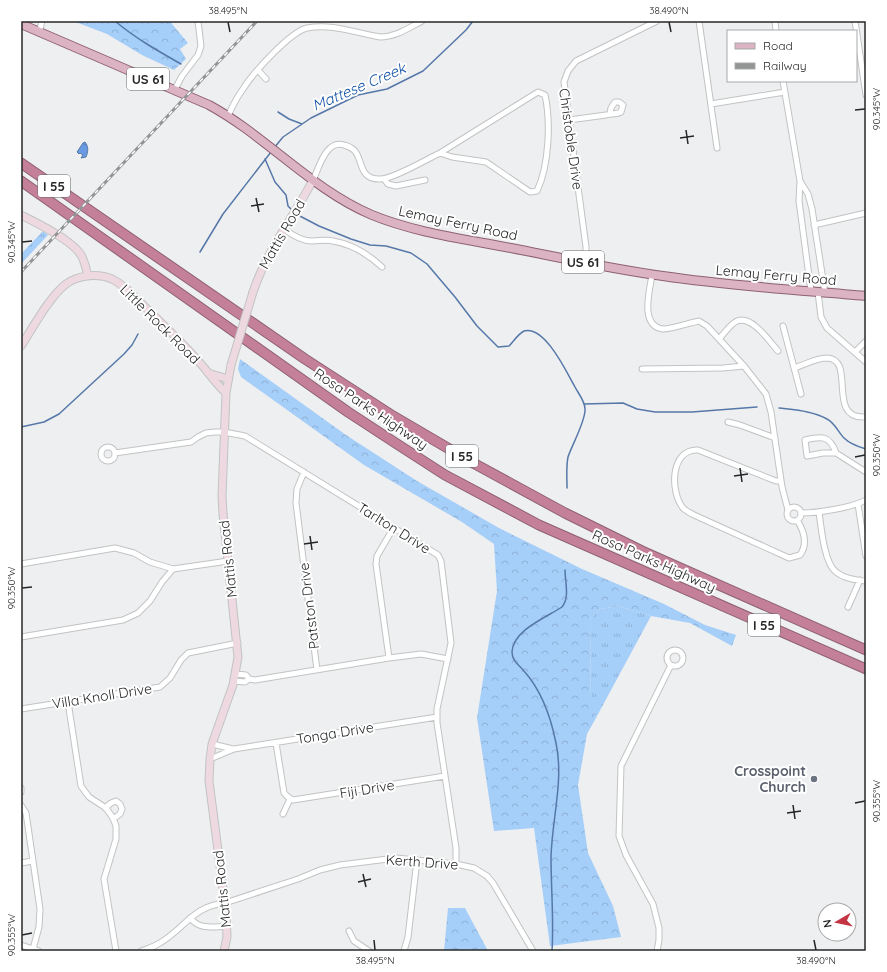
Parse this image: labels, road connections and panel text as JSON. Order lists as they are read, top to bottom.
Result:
{
  "streets": {
    "highway": ["I 55", "Rosa Parks Highway"],
    "main road": [
      "US 61",
      "Lemay Ferry Road",
      "Mattis Road",
      "Little Rock Road"
    ],
    "street": [
      "Christoble Drive",
      "Tarlton Drive",
      "Patston Drive",
      "Villa Knoll Drive",
      "Tonga Drive",
      "Fiji Drive",
      "Kerth Drive"
    ]
  },
  "crossings": [
    ["Christoble Drive", "Lemay Ferry Road"],
    ["Lemay Ferry Road", "Mattis Road"],
    ["Mattis Road", "Little Rock Road"],
    ["Mattis Road", "Tarlton Drive"],
    ["Mattis Road", "Villa Knoll Drive"],
    ["Mattis Road", "Tonga Drive"],
    ["Mattis Road", "Kerth Drive"],
    ["Tarlton Drive", "Patston Drive"],
    ["Tarlton Drive", "Tonga Drive"],
    ["Tarlton Drive", "Fiji Drive"],
    ["Tarlton Drive", "Kerth Drive"]
  ],
  "water": ["Mattese Creek"],
  "places": ["Crosspoint Church"],
  "legend": ["Road", "Railway"],
  "north": "left",
  "coordinates": [
    "38.495°N",
    "38.490°N",
    "90.345°W",
    "90.350°W",
    "90.355°W"
  ]
}
